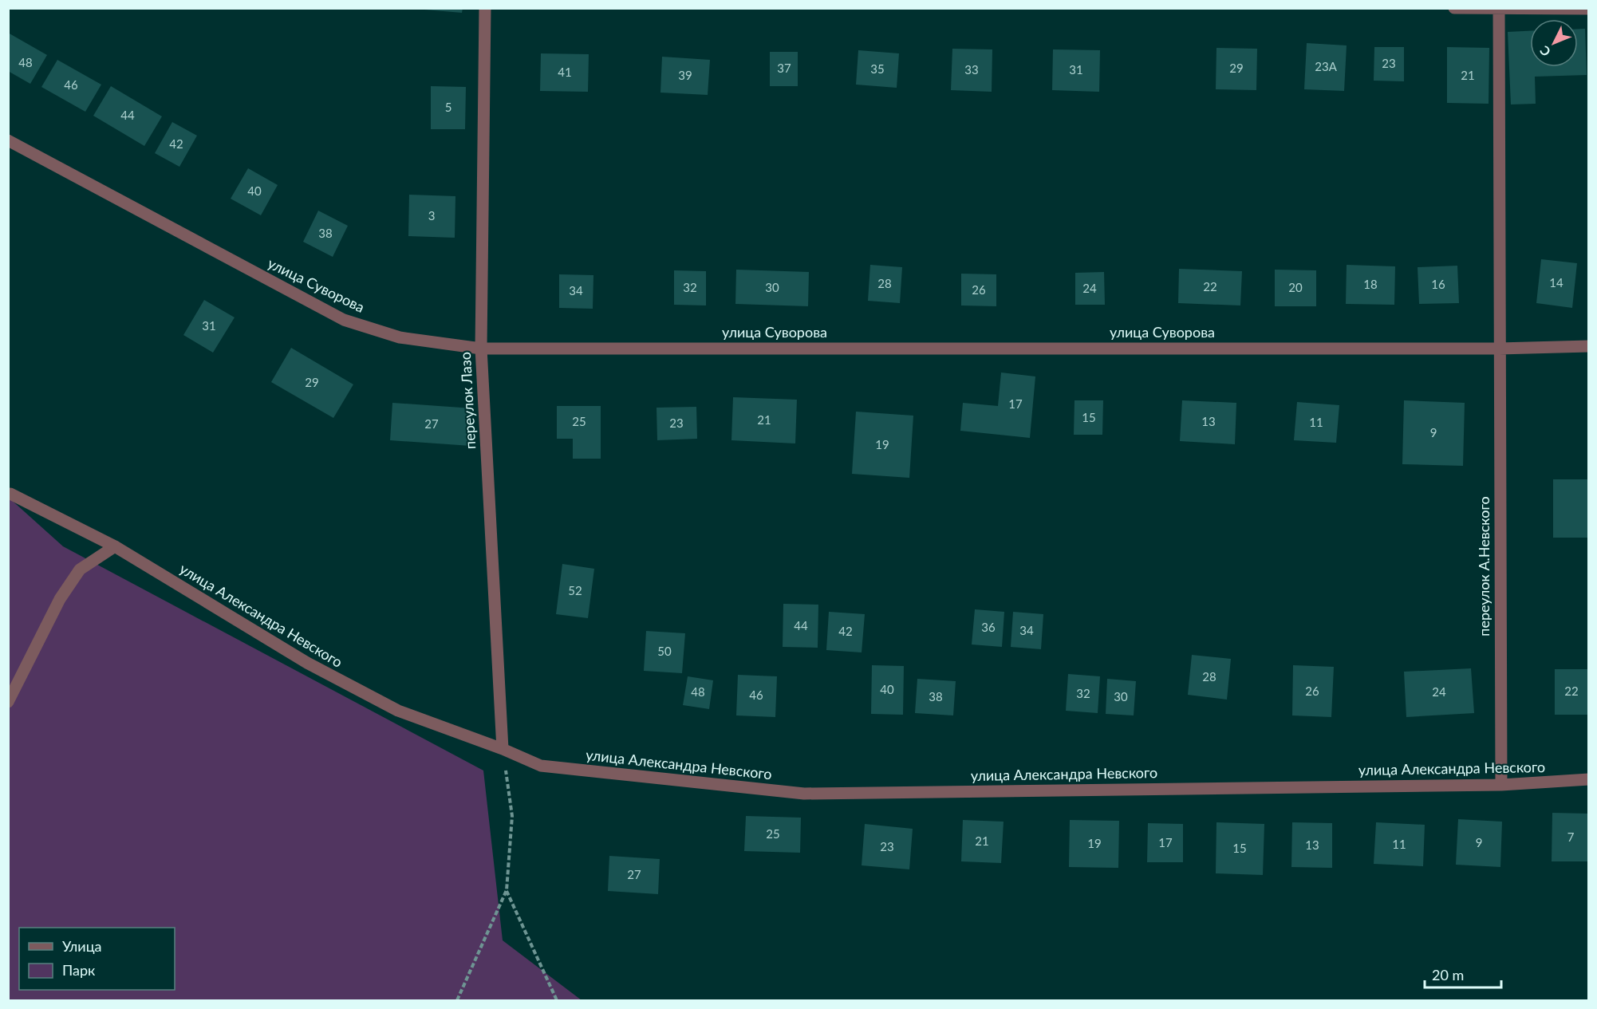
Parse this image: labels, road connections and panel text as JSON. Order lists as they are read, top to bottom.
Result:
{
  "streets": {
    "street": [
      "улица Суворова",
      "переулок Лазо",
      "переулок А.Невского",
      "улица Александра Невского"
    ]
  },
  "crossings": [
    ["улица Суворова", "переулок Лазо"],
    ["улица Суворова", "переулок А.Невского"],
    ["переулок Лазо", "улица Александра Невского"],
    ["переулок А.Невского", "улица Александра Невского"]
  ],
  "house_numbers": [
    "48",
    "23",
    "23А",
    "37",
    "29",
    "35",
    "33",
    "31",
    "41",
    "39",
    "21",
    "46",
    "5",
    "44",
    "42",
    "40",
    "3",
    "38",
    "14",
    "28",
    "18",
    "16",
    "22",
    "32",
    "30",
    "20",
    "24",
    "26",
    "34",
    "31",
    "29",
    "17",
    "15",
    "21",
    "25",
    "13",
    "11",
    "23",
    "27",
    "9",
    "19",
    "52",
    "44",
    "36",
    "34",
    "42",
    "50",
    "28",
    "40",
    "26",
    "22",
    "48",
    "24",
    "32",
    "46",
    "38",
    "30",
    "25",
    "7",
    "21",
    "17",
    "9",
    "19",
    "11",
    "13",
    "23",
    "15",
    "27"
  ],
  "legend": ["Улица", "Парк"],
  "scale_bar": "20 m",
  "north": "bottom left"
}
